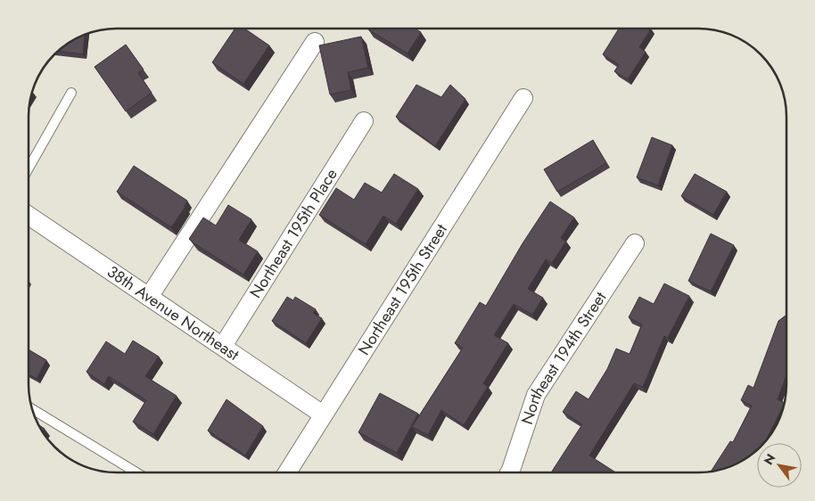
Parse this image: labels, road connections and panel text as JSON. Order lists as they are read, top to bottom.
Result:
{
  "streets": {
    "street": [
      "Northeast 195th Place",
      "Northeast 195th Street",
      "38th Avenue Northeast",
      "Northeast 194th Street"
    ]
  },
  "crossings": [
    ["Northeast 195th Place", "38th Avenue Northeast"],
    ["Northeast 195th Street", "38th Avenue Northeast"]
  ],
  "north": "top left"
}
